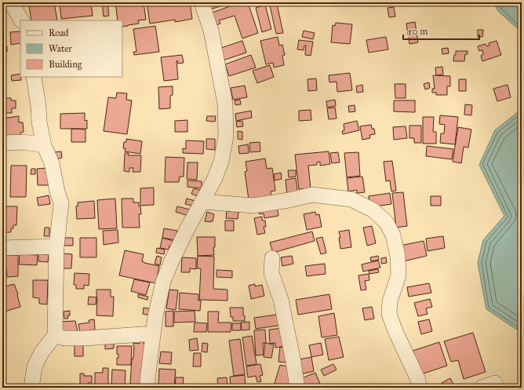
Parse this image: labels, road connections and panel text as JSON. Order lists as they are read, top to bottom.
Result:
{
  "legend": ["Road", "Water", "Building"],
  "scale_bar": "50 m"
}
